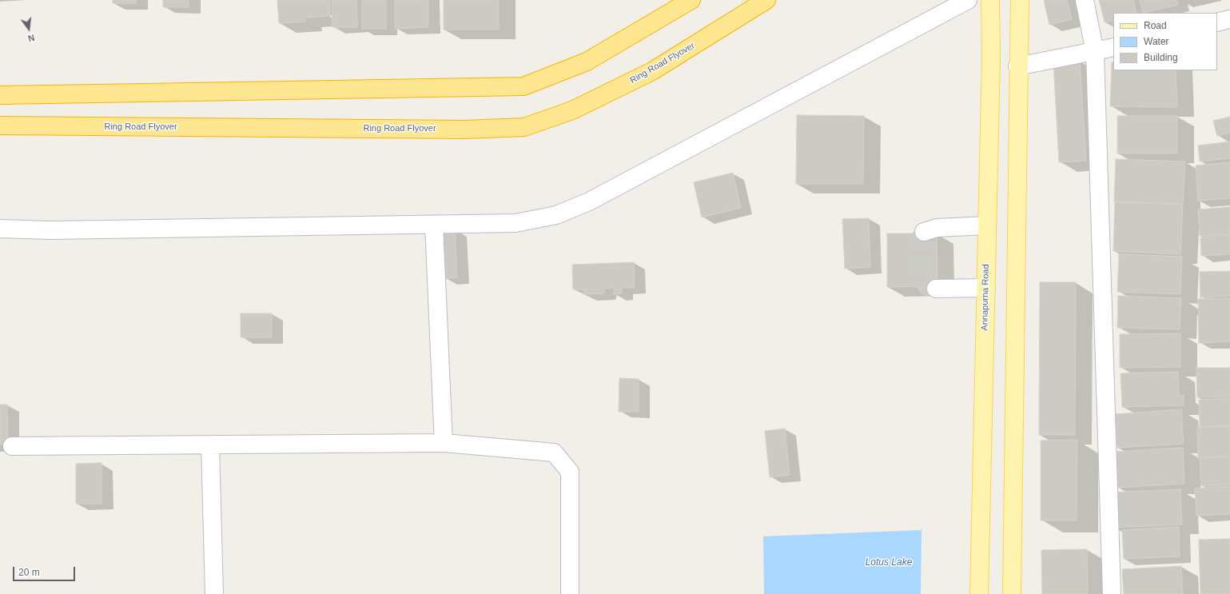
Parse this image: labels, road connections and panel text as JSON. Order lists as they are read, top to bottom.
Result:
{
  "streets": {
    "highway": ["Ring Road Flyover"],
    "main road": ["Annapurna Road"]
  },
  "water": ["Lotus Lake"],
  "legend": ["Road", "Water", "Building"],
  "scale_bar": "20 m",
  "north": "bottom"
}
